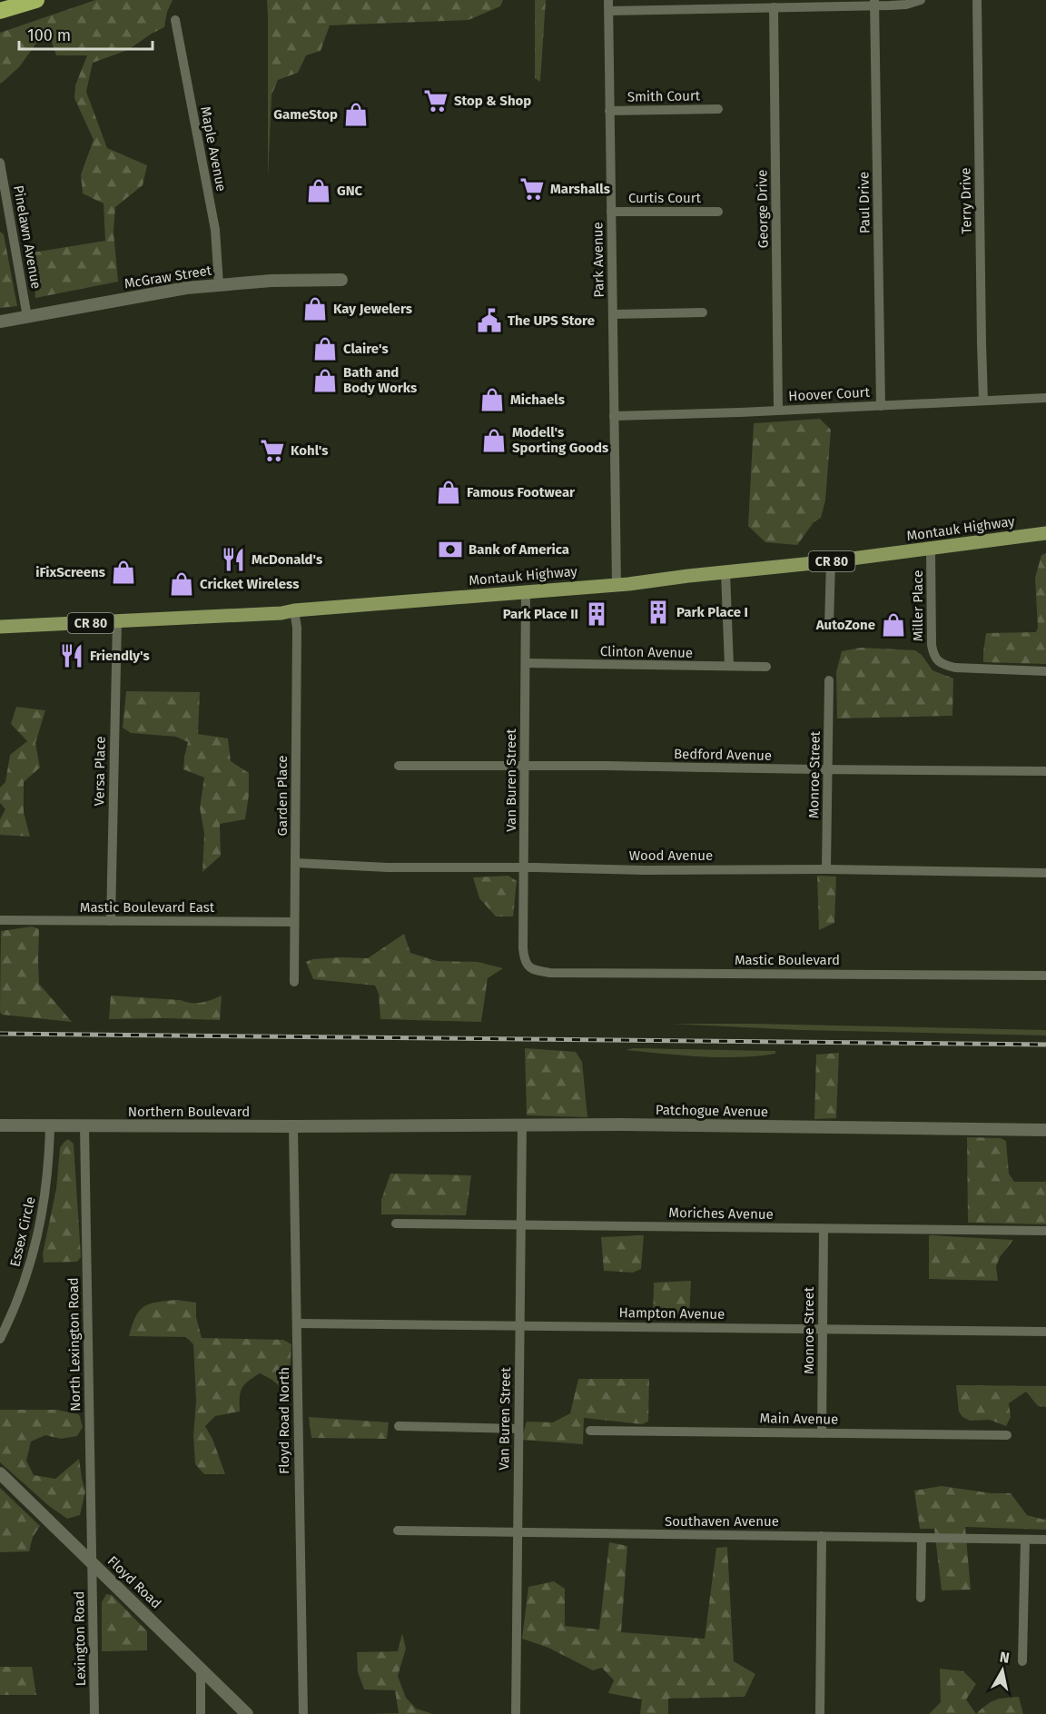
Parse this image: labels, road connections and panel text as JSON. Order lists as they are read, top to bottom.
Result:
{
  "streets": {
    "main road": ["Montauk Highway", "CR 80"],
    "street": [
      "Smith Court",
      "Maple Avenue",
      "Curtis Court",
      "Terry Drive",
      "Paul Drive",
      "George Drive",
      "Pinelawn Avenue",
      "Park Avenue",
      "McGraw Street",
      "Hoover Court",
      "Miller Place",
      "Clinton Avenue",
      "Bedford Avenue",
      "Versa Place",
      "Monroe Street",
      "Van Buren Street",
      "Garden Place",
      "Wood Avenue",
      "Mastic Boulevard East",
      "Mastic Boulevard",
      "Patchogue Avenue",
      "Northern Boulevard",
      "Moriches Avenue",
      "Essex Circle",
      "Hampton Avenue",
      "North Lexington Road",
      "Main Avenue",
      "Floyd Road North",
      "Southaven Avenue",
      "Floyd Road",
      "Lexington Road"
    ]
  },
  "crossings": [
    ["Smith Court", "Park Avenue"],
    ["Maple Avenue", "McGraw Street"],
    ["Curtis Court", "Park Avenue"],
    ["Terry Drive", "Hoover Court"],
    ["Paul Drive", "Hoover Court"],
    ["George Drive", "Hoover Court"],
    ["Pinelawn Avenue", "McGraw Street"],
    ["Park Avenue", "Hoover Court"],
    ["Park Avenue", "Montauk Highway"],
    ["Montauk Highway", "Miller Place"],
    ["Montauk Highway", "Versa Place"],
    ["Montauk Highway", "Van Buren Street"],
    ["Montauk Highway", "Garden Place"],
    ["Clinton Avenue", "Van Buren Street"],
    ["Bedford Avenue", "Monroe Street"],
    ["Bedford Avenue", "Van Buren Street"],
    ["Versa Place", "Mastic Boulevard East"],
    ["Monroe Street", "Wood Avenue"],
    ["Monroe Street", "Moriches Avenue"],
    ["Monroe Street", "Hampton Avenue"],
    ["Monroe Street", "Main Avenue"],
    ["Van Buren Street", "Wood Avenue"],
    ["Van Buren Street", "Mastic Boulevard"],
    ["Van Buren Street", "Patchogue Avenue"],
    ["Van Buren Street", "Moriches Avenue"],
    ["Van Buren Street", "Hampton Avenue"],
    ["Van Buren Street", "Southaven Avenue"],
    ["Garden Place", "Wood Avenue"],
    ["Garden Place", "Mastic Boulevard East"],
    ["Patchogue Avenue", "Northern Boulevard"],
    ["Northern Boulevard", "Essex Circle"],
    ["Northern Boulevard", "North Lexington Road"],
    ["Northern Boulevard", "Floyd Road North"],
    ["Hampton Avenue", "Floyd Road North"],
    ["North Lexington Road", "Floyd Road"],
    ["North Lexington Road", "Lexington Road"],
    ["Floyd Road", "Lexington Road"]
  ],
  "places": {
    "supermarket": ["Stop & Shop", "Marshalls", "Kohl's"],
    "shop": [
      "GameStop",
      "GNC",
      "Kay Jewelers",
      "Claire's",
      "Bath and Body Works",
      "Michaels",
      "Modell's Sporting Goods",
      "Famous Footwear",
      "iFixScreens",
      "Cricket Wireless",
      "AutoZone"
    ],
    "public building": ["The UPS Store"],
    "bank": ["Bank of America"],
    "restaurant": ["McDonald's", "Friendly's"],
    "building": ["Park Place I", "Park Place II"]
  },
  "scale_bar": "100 m",
  "north": "top"
}
